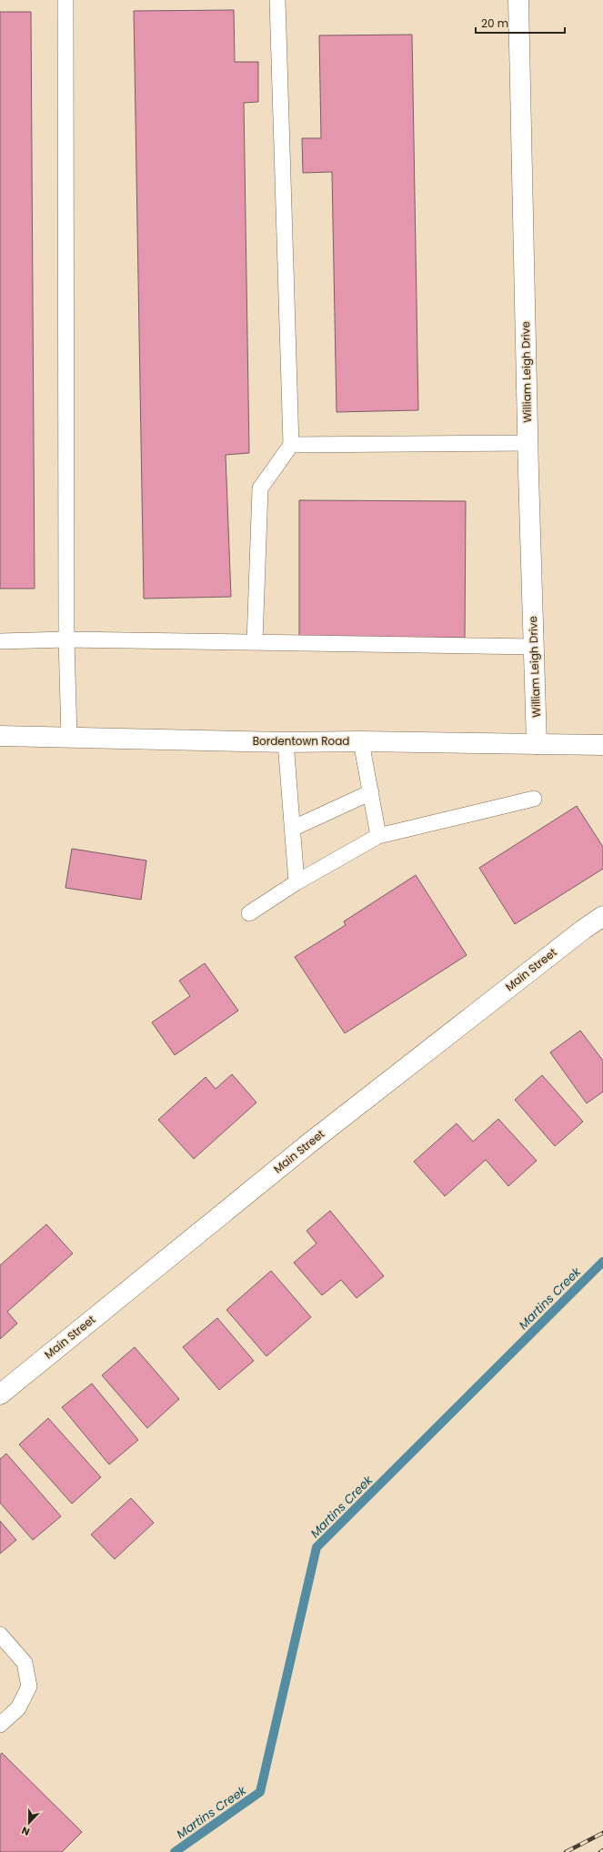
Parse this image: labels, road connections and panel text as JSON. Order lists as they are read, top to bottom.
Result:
{
  "streets": {
    "street": ["William Leigh Drive", "Bordentown Road", "Main Street"]
  },
  "crossings": [
    ["William Leigh Drive", "Bordentown Road"]
  ],
  "water": ["Martins Creek"],
  "scale_bar": "20 m",
  "north": "bottom"
}
